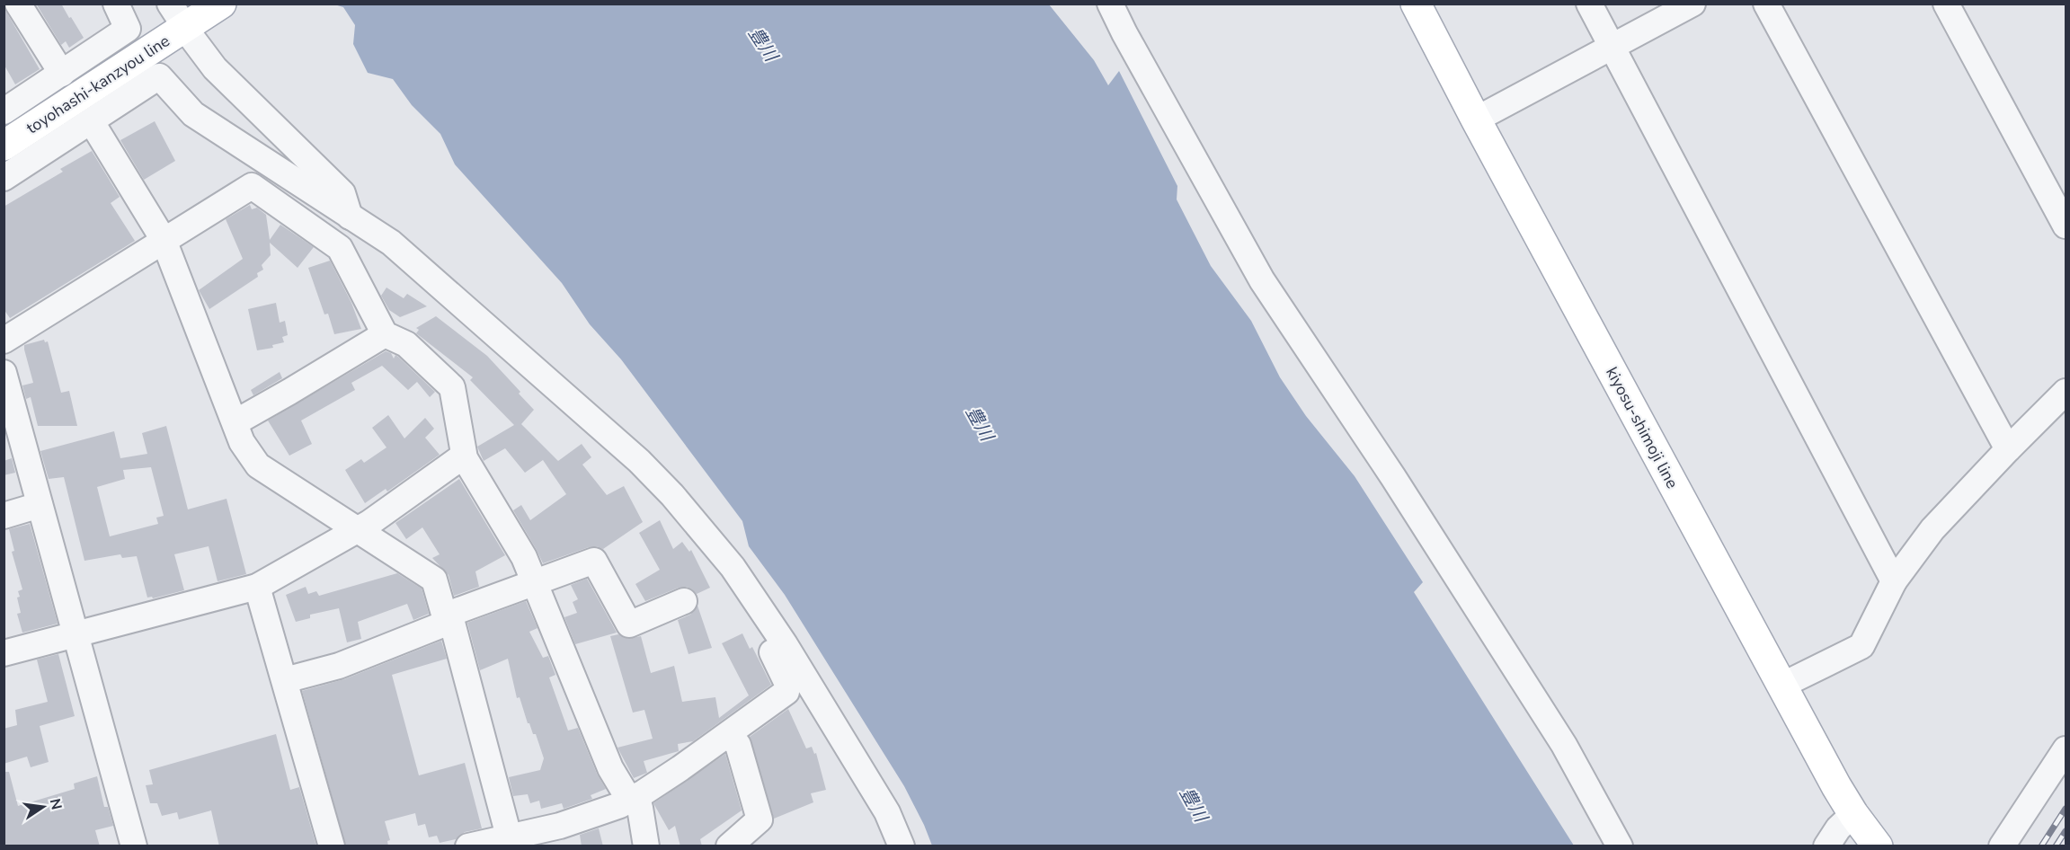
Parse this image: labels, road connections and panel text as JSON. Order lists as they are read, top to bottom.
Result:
{
  "streets": {
    "main road": ["toyohashi-kanzyou line", "kiyosu-shimoji line"]
  },
  "water": ["豊川"],
  "north": "right"
}
